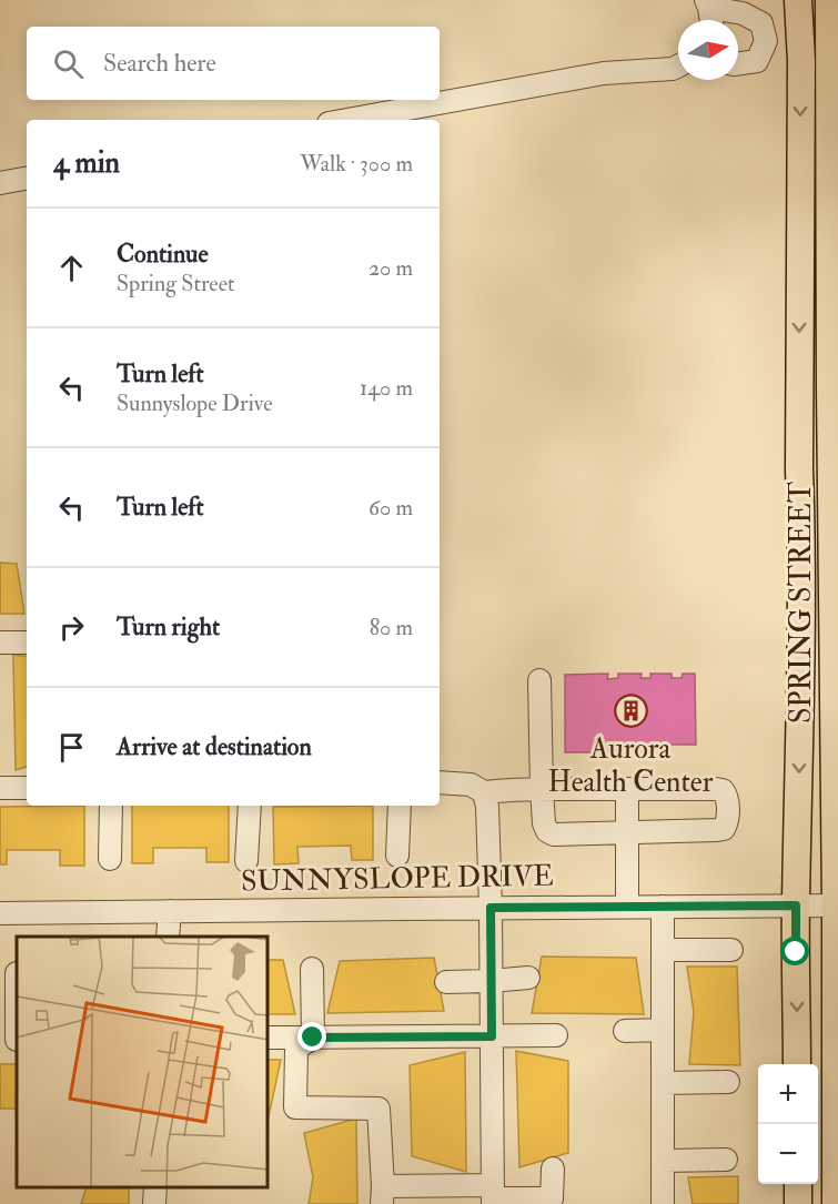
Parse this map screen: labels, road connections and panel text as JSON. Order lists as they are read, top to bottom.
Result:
{
  "streets": {
    "main road": ["SPRING STREET"],
    "street": ["SUNNYSLOPE DRIVE"]
  },
  "crossings": [
    ["SPRING STREET", "SUNNYSLOPE DRIVE"]
  ],
  "places": {
    "building": ["Aurora Health Center"]
  },
  "north": "right",
  "page": {
    "search": "Search here",
    "heading": ["4 min", "Walk · 300 m"],
    "list": [
      ["Continue", "Spring Street", "20 m"],
      ["Turn left", "Sunnyslope Drive", "140 m"],
      ["Turn left", "60 m"],
      ["Turn right", "80 m"],
      "Arrive at destination"
    ],
    "map_buttons": ["+", "−"]
  }
}
